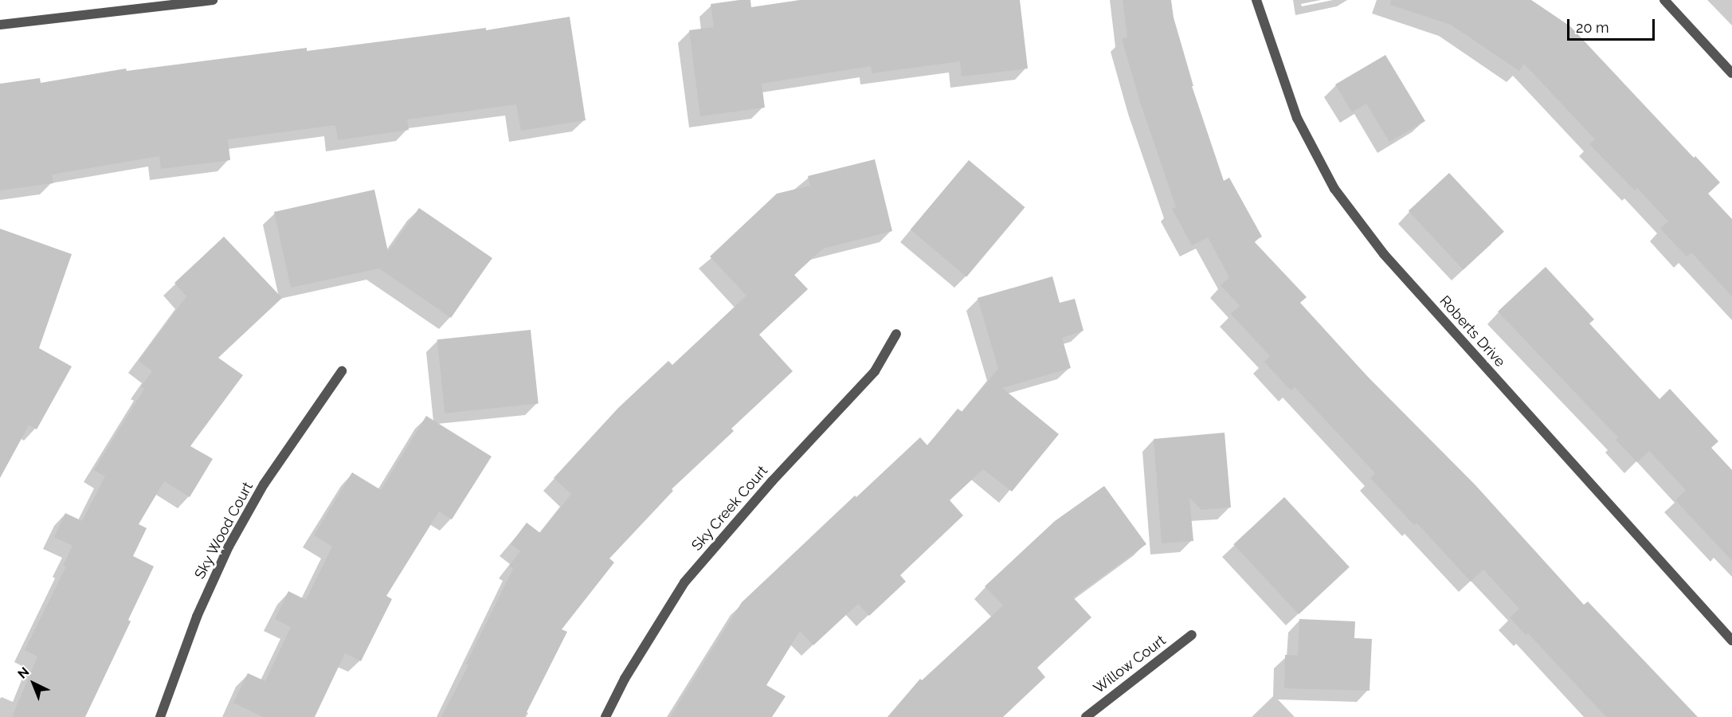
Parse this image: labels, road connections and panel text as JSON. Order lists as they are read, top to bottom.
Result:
{
  "streets": {
    "street": [
      "Roberts Drive",
      "Sky Creek Court",
      "Sky Wood Court",
      "Willow Court"
    ]
  },
  "scale_bar": "20 m",
  "north": "top left"
}
